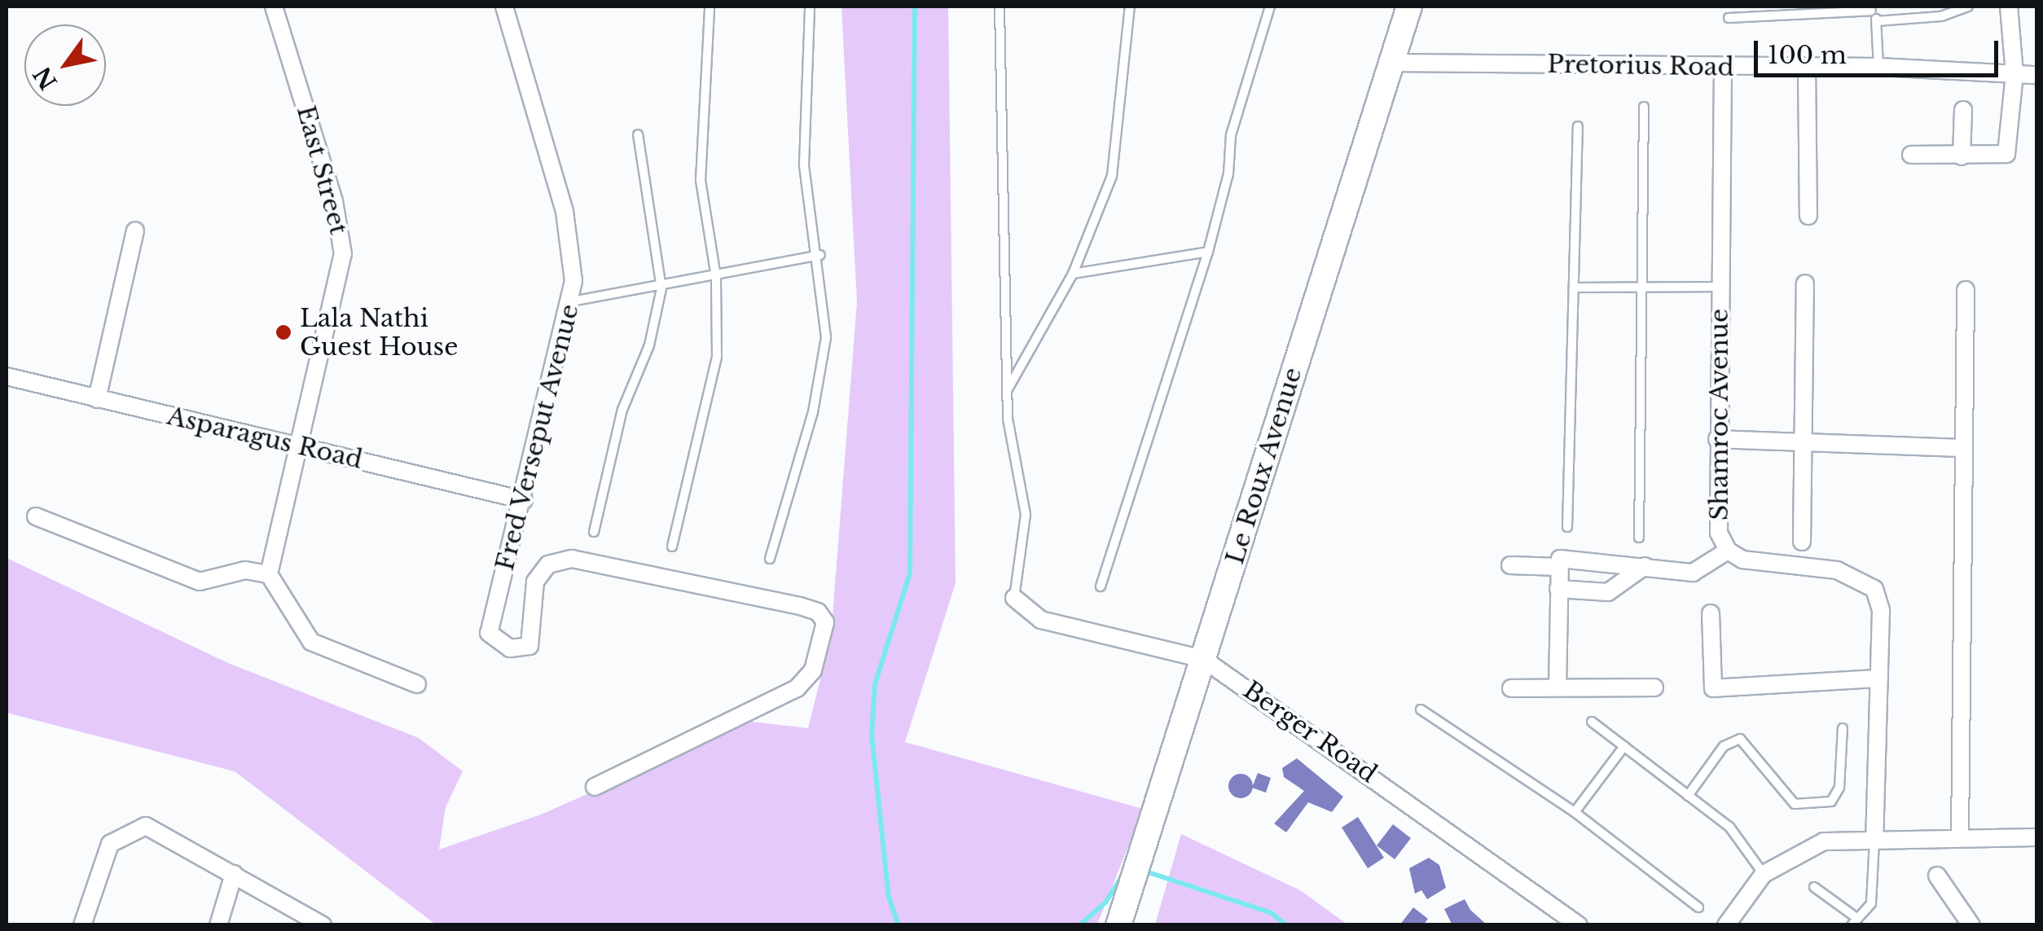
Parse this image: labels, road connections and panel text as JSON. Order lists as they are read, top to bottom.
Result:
{
  "streets": {
    "main road": ["Le Roux Avenue"],
    "street": [
      "Pretorius Road",
      "East Street",
      "Shamroc Avenue",
      "Fred Verseput Avenue",
      "Asparagus Road",
      "Berger Road"
    ]
  },
  "crossings": [
    ["Pretorius Road", "Shamroc Avenue"],
    ["Pretorius Road", "Le Roux Avenue"],
    ["East Street", "Asparagus Road"],
    ["Fred Verseput Avenue", "Asparagus Road"],
    ["Le Roux Avenue", "Berger Road"]
  ],
  "places": ["Lala Nathi Guest House"],
  "scale_bar": "100 m",
  "north": "bottom left"
}
